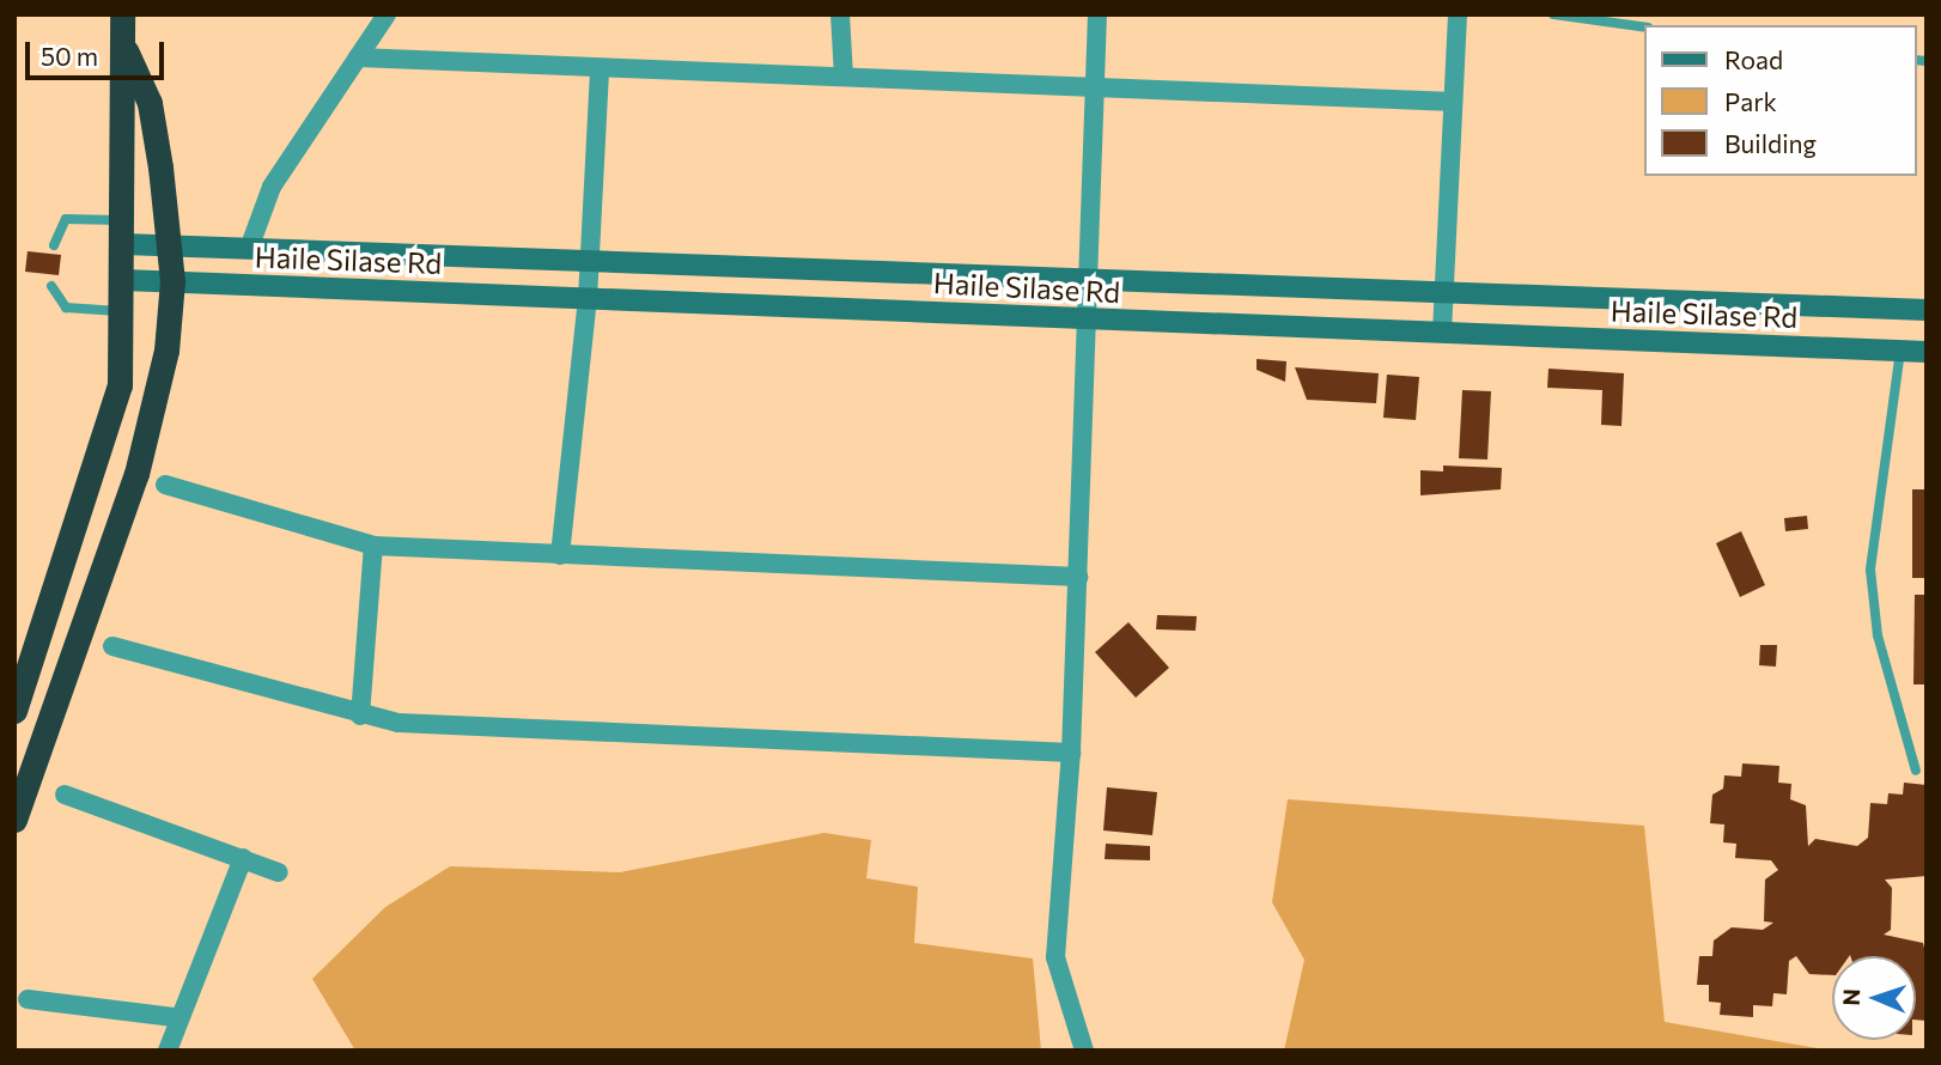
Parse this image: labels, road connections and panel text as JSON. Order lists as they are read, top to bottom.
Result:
{
  "streets": {
    "main road": ["Haile Silase Rd"]
  },
  "legend": ["Road", "Park", "Building"],
  "scale_bar": "50 m",
  "north": "left"
}
